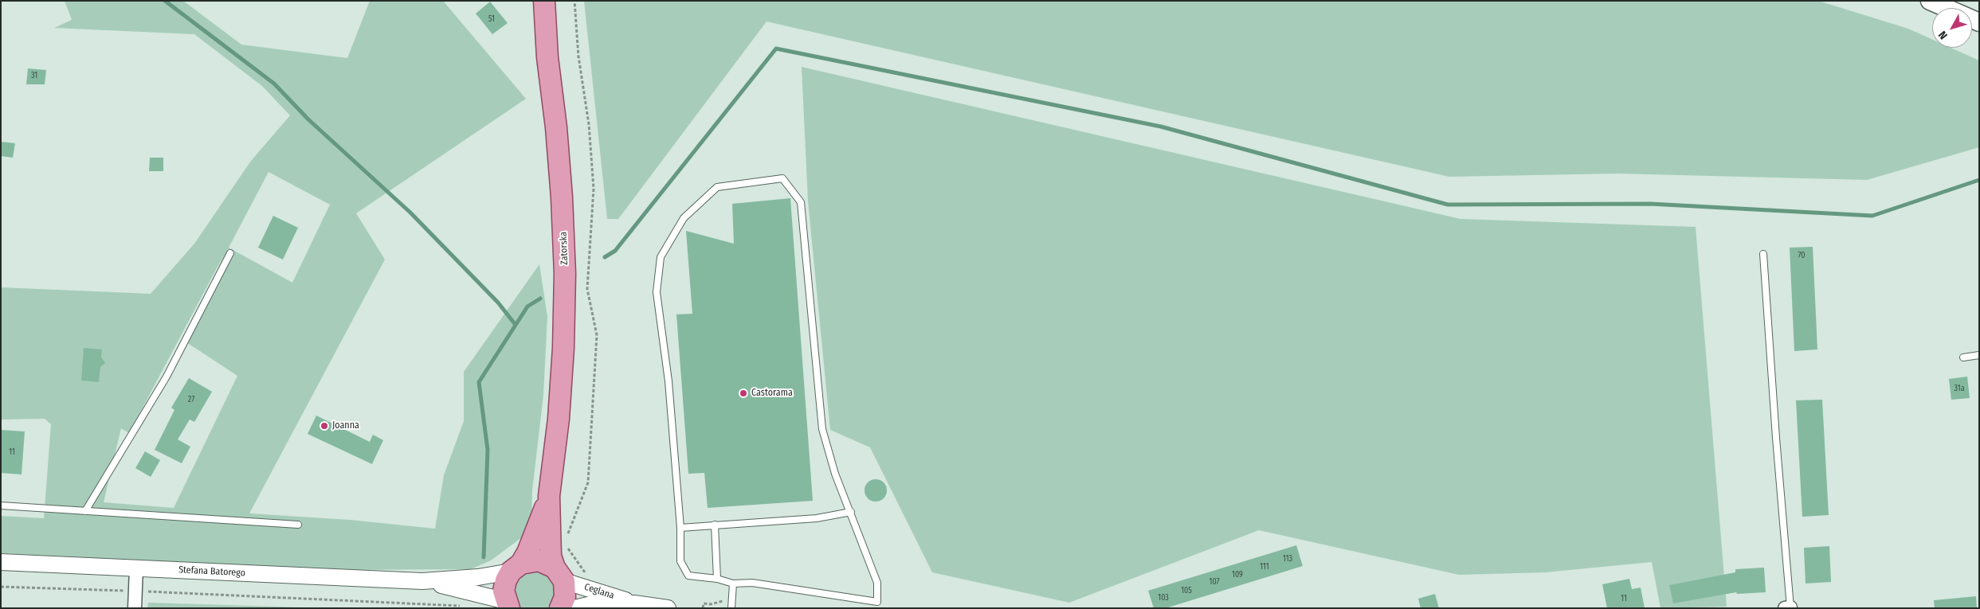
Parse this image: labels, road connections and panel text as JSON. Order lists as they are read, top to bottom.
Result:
{
  "streets": {
    "main road": ["Zatorska"],
    "street": ["Stefana Batorego", "Ceglana"]
  },
  "crossings": [
    ["Zatorska", "Stefana Batorego"],
    ["Zatorska", "Ceglana"]
  ],
  "places": ["Castorama", "Joanna"],
  "house_numbers": [
    "51",
    "31",
    "70",
    "31a",
    "27",
    "11",
    "113",
    "111",
    "109",
    "107",
    "105",
    "103",
    "11"
  ],
  "north": "bottom left"
}
